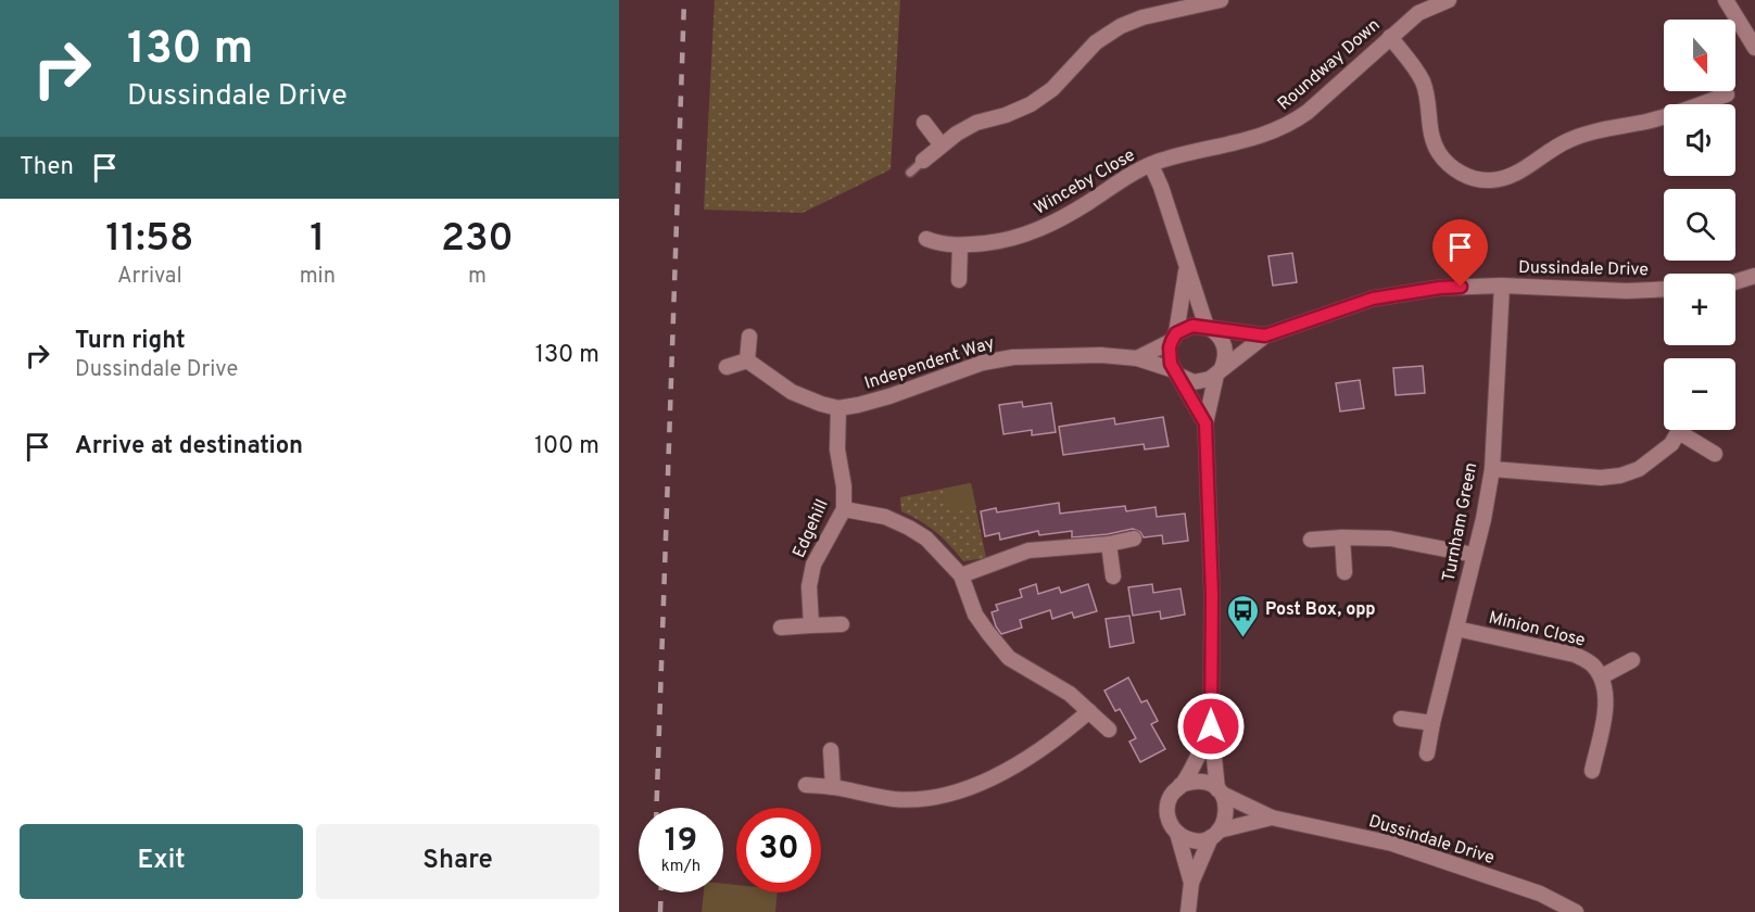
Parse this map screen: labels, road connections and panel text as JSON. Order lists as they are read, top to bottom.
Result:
{
  "streets": {
    "street": [
      "Roundway Down",
      "Winceby Close",
      "Dussindale Drive",
      "Independent Way",
      "Turnham Green",
      "Edgehill",
      "Minion Close"
    ]
  },
  "crossings": [
    ["Roundway Down", "Winceby Close"],
    ["Dussindale Drive", "Independent Way"],
    ["Dussindale Drive", "Turnham Green"],
    ["Independent Way", "Edgehill"],
    ["Turnham Green", "Minion Close"]
  ],
  "places": {
    "bus stop": ["Post Box, opp"]
  },
  "north": "bottom",
  "page": {
    "turn": ["130 m", "Dussindale Drive"],
    "map_buttons": ["+", "−"],
    "then": "Then",
    "eta": [
      "11:58",
      "Arrival",
      "1",
      "min",
      "230",
      "m"
    ],
    "list": [
      {
        "name": "Turn right",
        "note": "Dussindale Drive",
        "value": "130 m"
      },
      {
        "name": "Arrive at destination",
        "value": "100 m"
      }
    ],
    "speed": "19 km/h",
    "limit": "30",
    "buttons": ["Exit", "Share"]
  }
}
